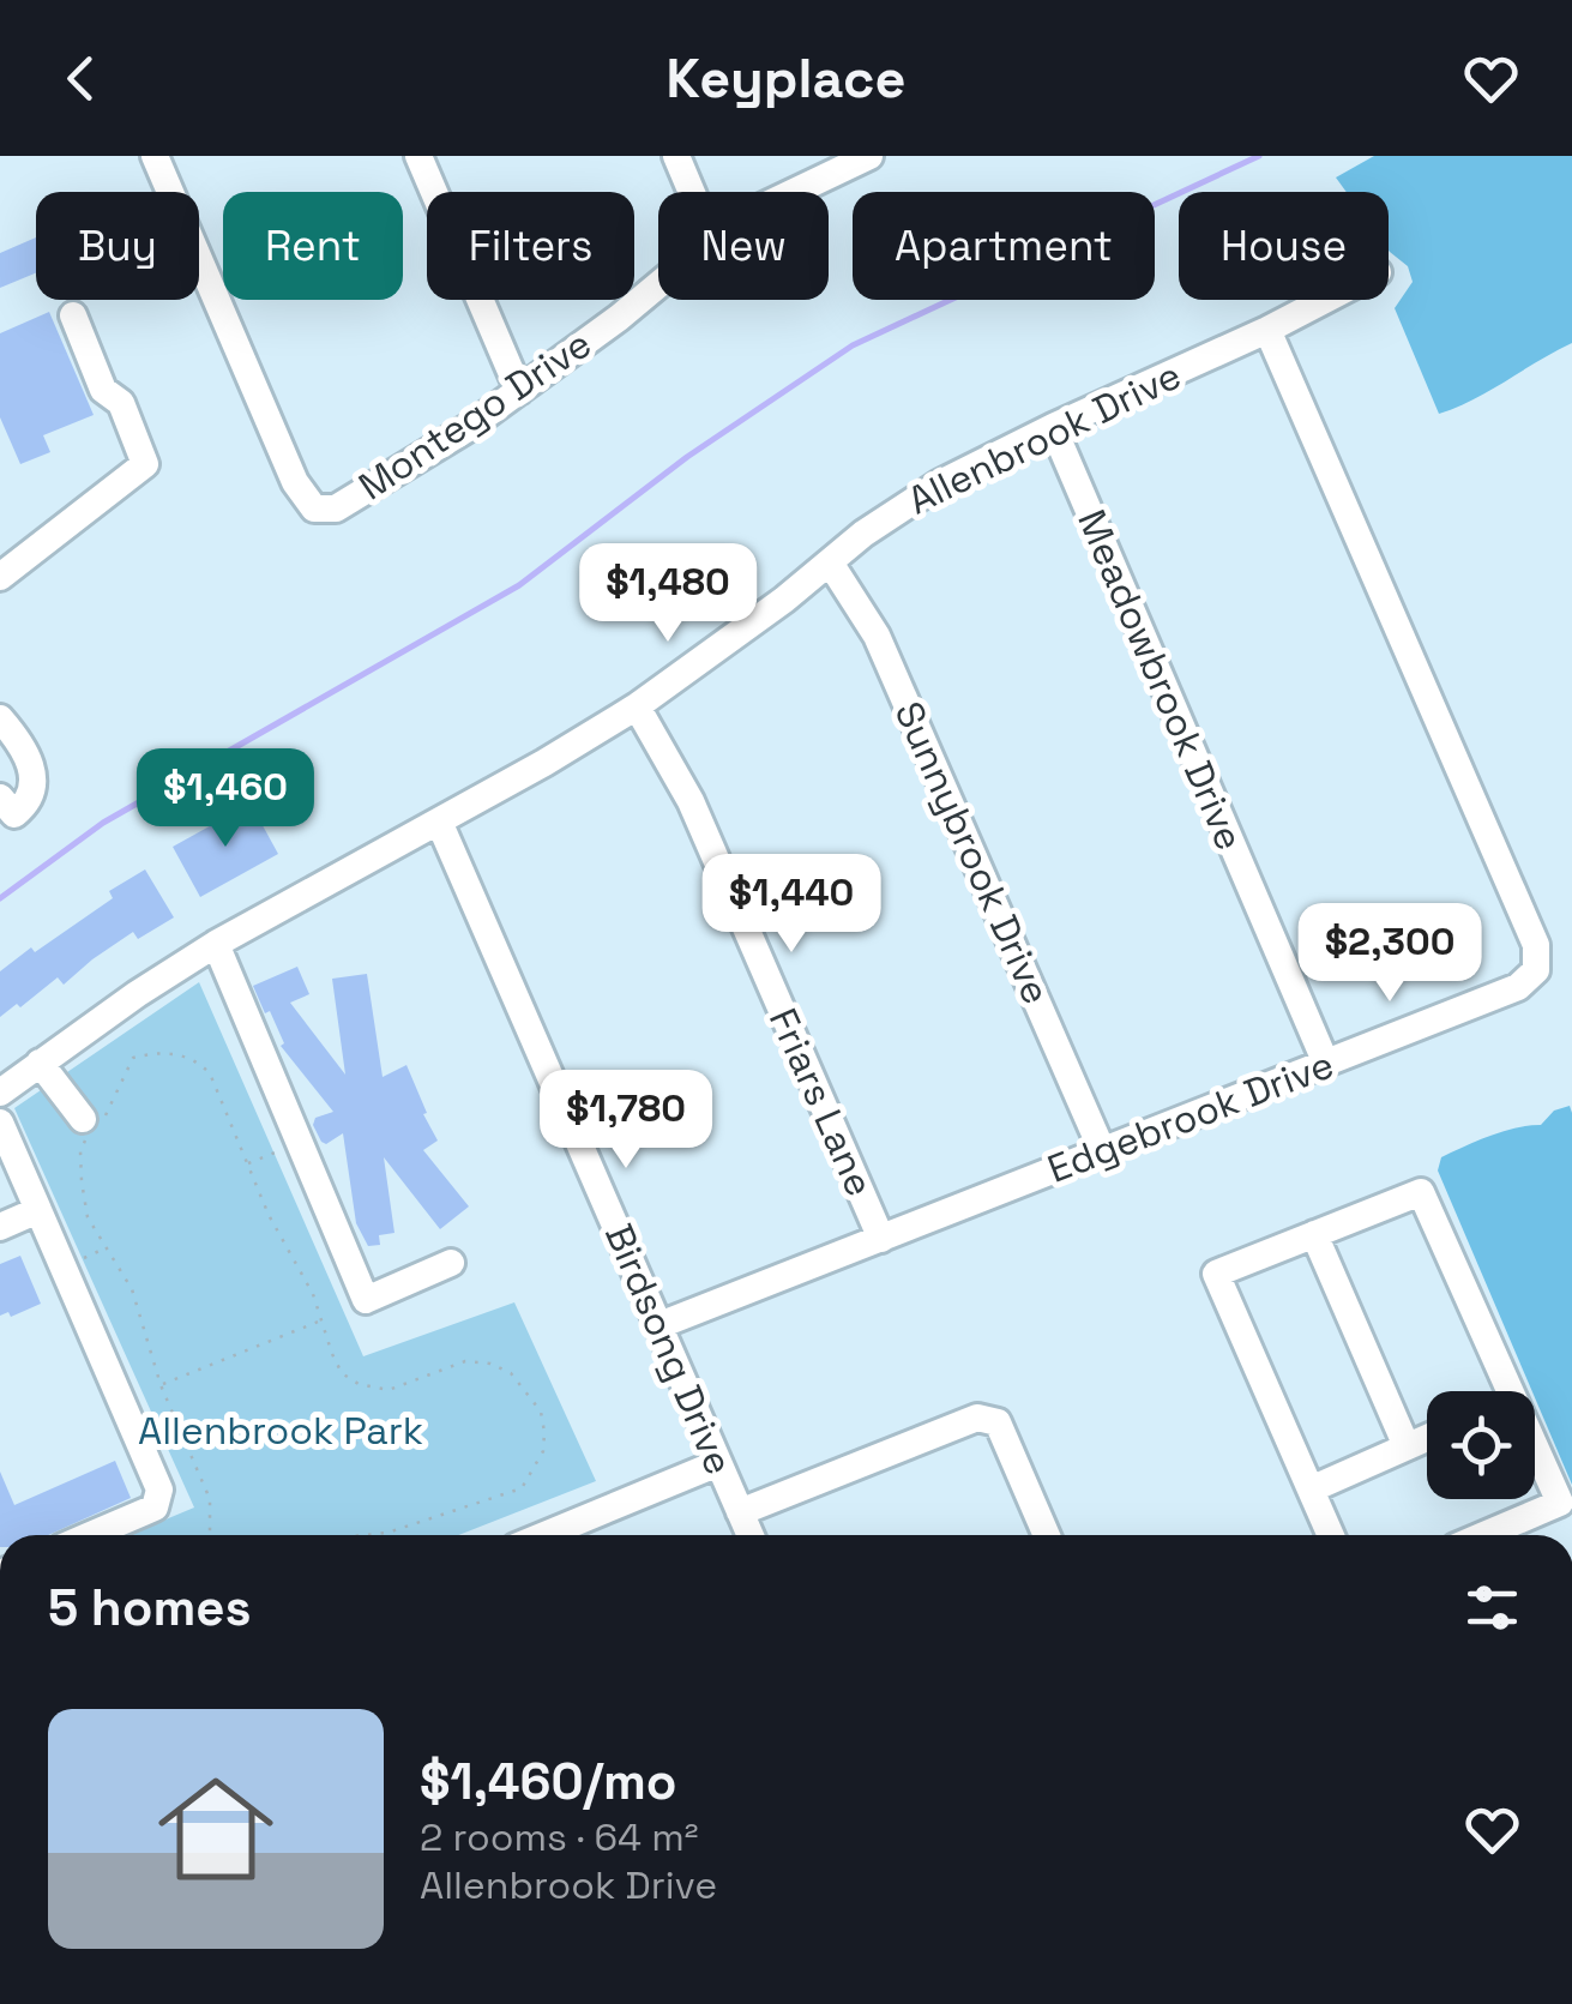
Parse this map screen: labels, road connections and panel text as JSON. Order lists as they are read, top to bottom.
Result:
{
  "streets": {
    "street": [
      "Montego Drive",
      "Allenbrook Drive",
      "Meadowbrook Drive",
      "Sunnybrook Drive",
      "Friars Lane",
      "Edgebrook Drive",
      "Birdsong Drive"
    ]
  },
  "crossings": [
    ["Allenbrook Drive", "Meadowbrook Drive"],
    ["Allenbrook Drive", "Sunnybrook Drive"],
    ["Allenbrook Drive", "Friars Lane"],
    ["Allenbrook Drive", "Edgebrook Drive"],
    ["Allenbrook Drive", "Birdsong Drive"],
    ["Meadowbrook Drive", "Edgebrook Drive"],
    ["Sunnybrook Drive", "Edgebrook Drive"],
    ["Friars Lane", "Edgebrook Drive"],
    ["Edgebrook Drive", "Birdsong Drive"]
  ],
  "parks": ["Allenbrook Park"],
  "page": {
    "header": "Keyplace",
    "chip": [
      "Buy",
      "Rent",
      "Filters",
      "New",
      "Apartment",
      "House"
    ],
    "price": [
      "$1,480",
      "$1,460",
      "$1,440",
      "$2,300",
      "$1,780"
    ],
    "heading": "5 homes",
    "list": [
      {
        "name": "$1,460/mo",
        "note": "2 rooms · 64 m² · Allenbrook Drive"
      }
    ]
  }
}
